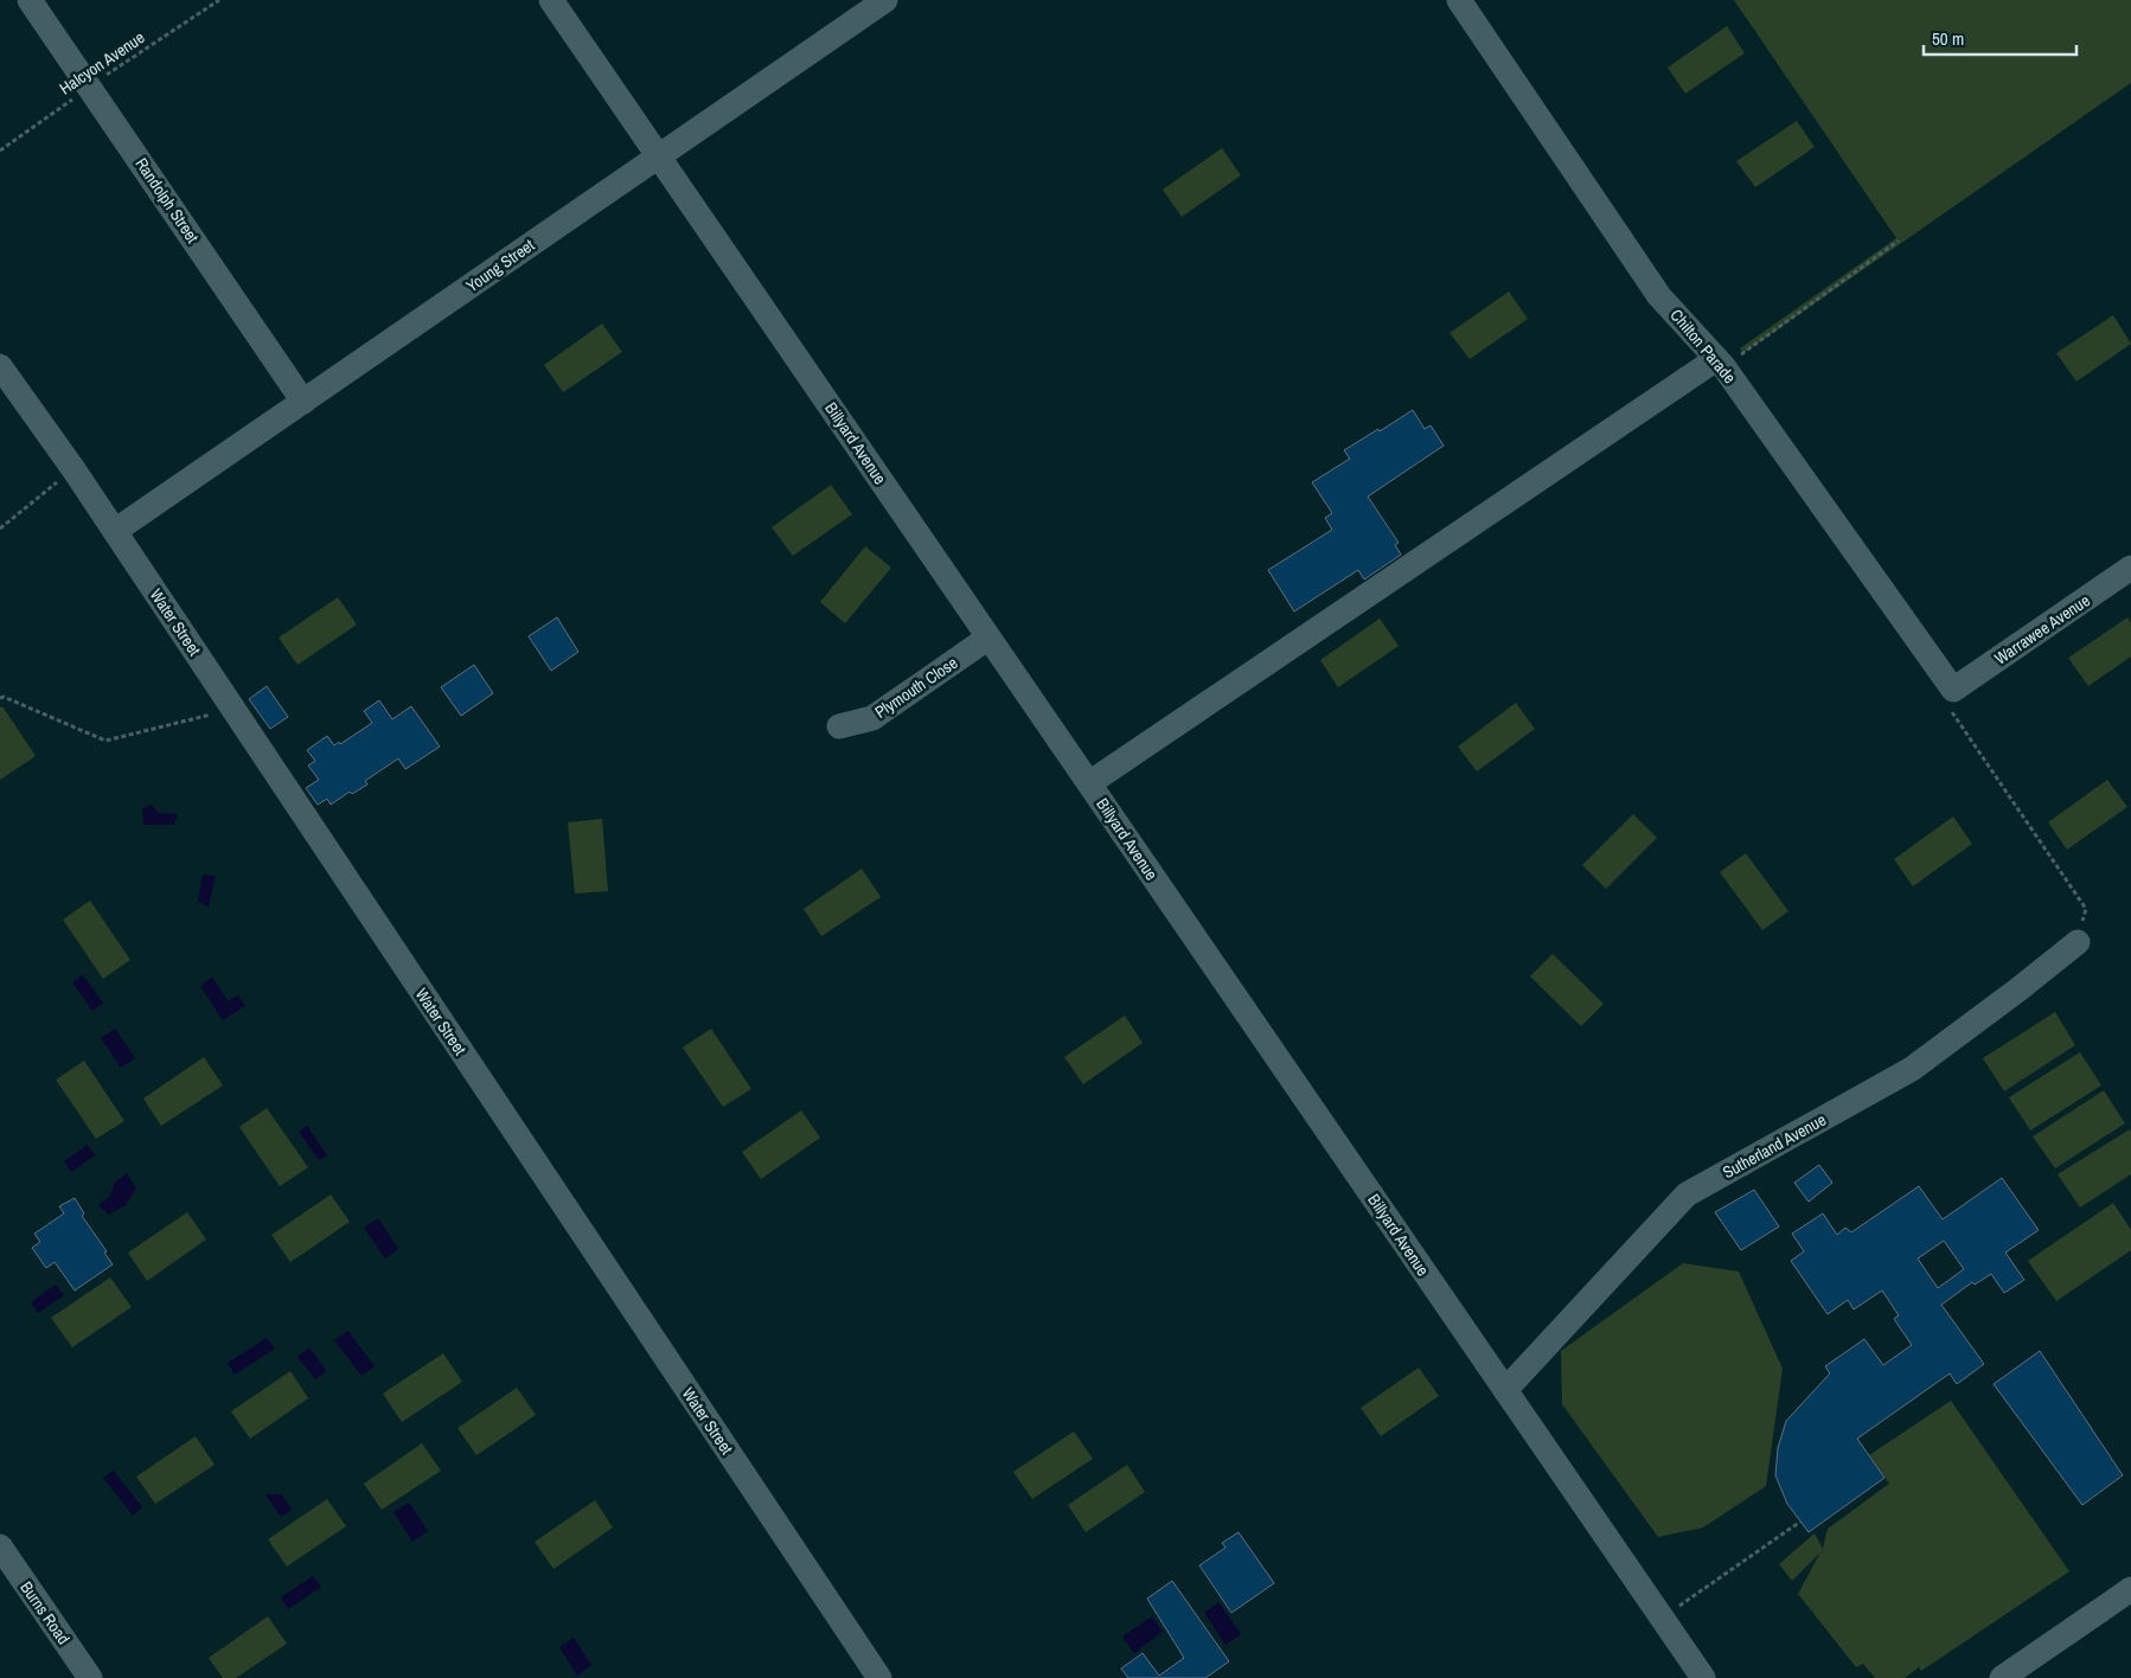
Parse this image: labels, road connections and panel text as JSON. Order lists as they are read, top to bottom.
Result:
{
  "streets": {
    "street": [
      "Randolph Street",
      "Young Street",
      "Chilton Parade",
      "Billyard Avenue",
      "Water Street",
      "Warrawee Avenue",
      "Plymouth Close",
      "Sutherland Avenue",
      "Burns Road"
    ],
    "path": ["Halcyon Avenue"]
  },
  "crossings": [
    ["Halcyon Avenue", "Randolph Street"],
    ["Randolph Street", "Young Street"],
    ["Young Street", "Billyard Avenue"],
    ["Young Street", "Water Street"],
    ["Chilton Parade", "Warrawee Avenue"],
    ["Billyard Avenue", "Plymouth Close"],
    ["Billyard Avenue", "Sutherland Avenue"]
  ],
  "scale_bar": "50 m"
}
